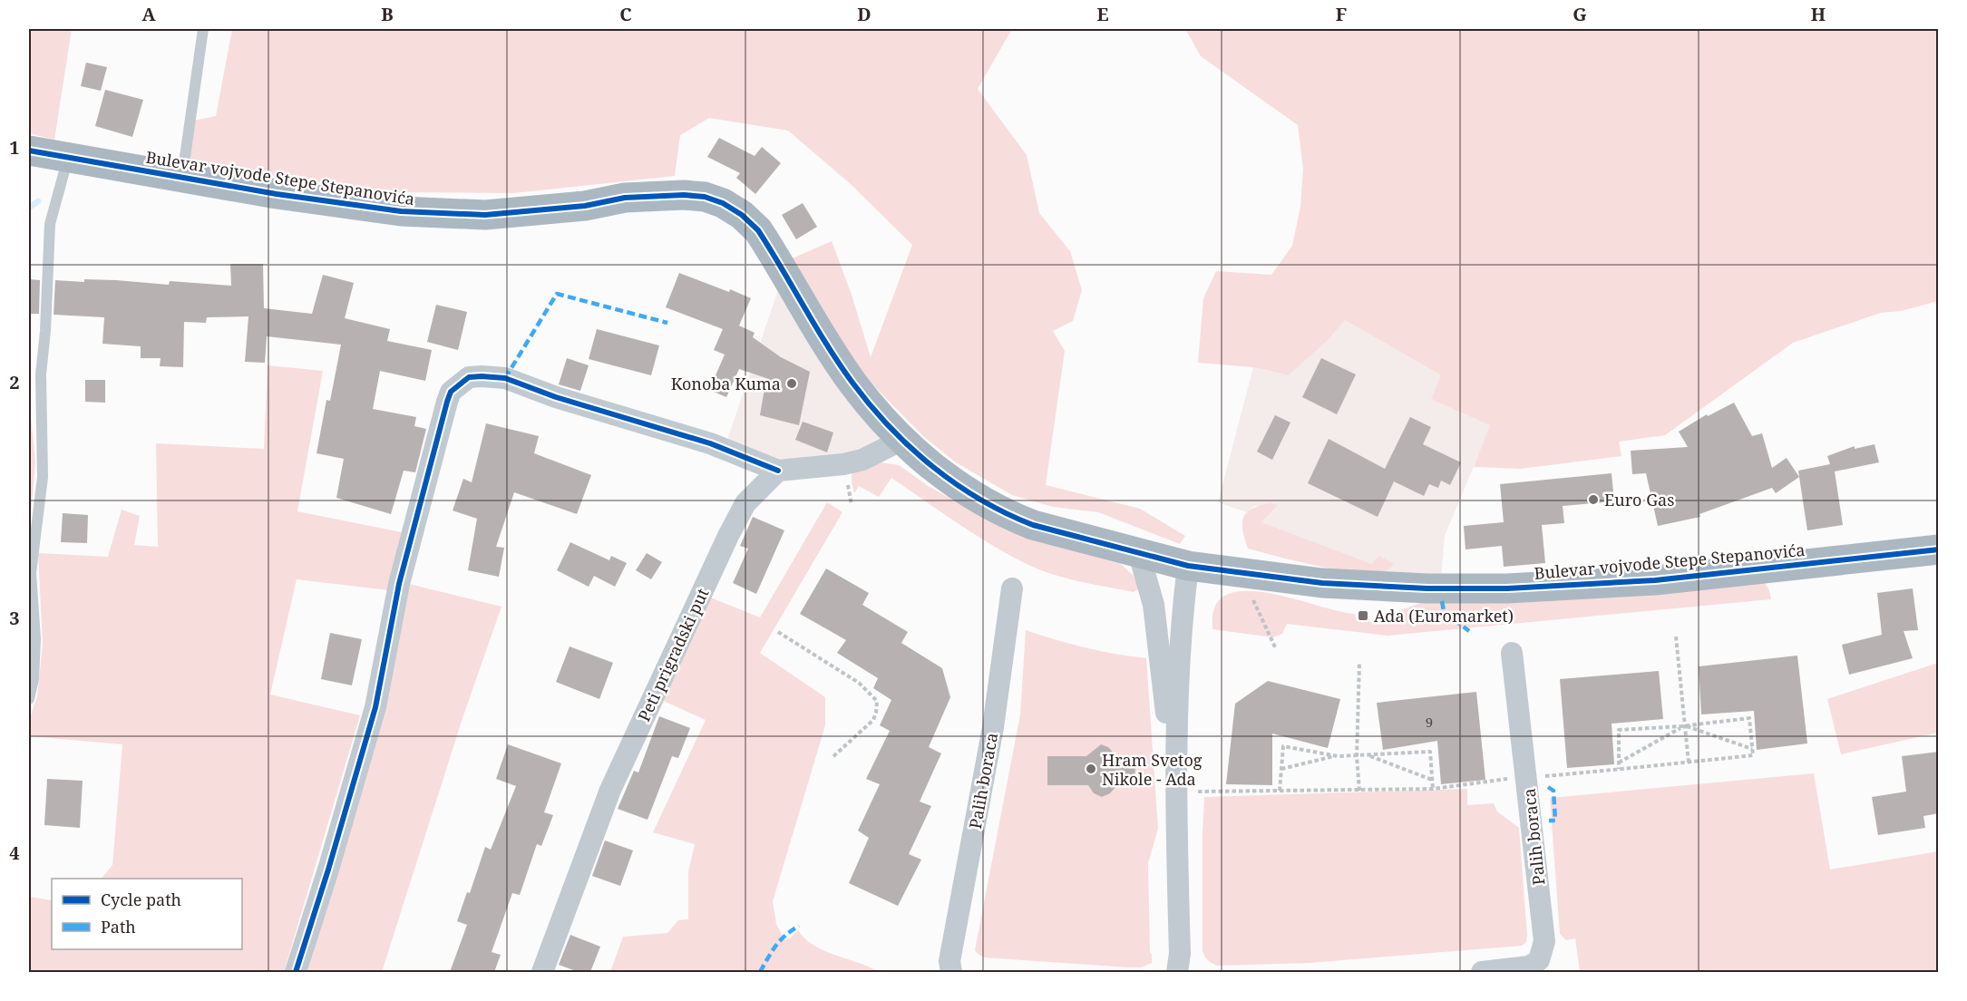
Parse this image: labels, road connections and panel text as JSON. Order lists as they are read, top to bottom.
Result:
{
  "streets": {
    "main road": ["Bulevar vojvode Stepe Stepanovića"],
    "street": ["Peti prigradski put", "Palih boraca"]
  },
  "places": {
    "other": ["Konoba Kuma", "Euro Gas", "Hram Svetog Nikole - Ada"],
    "transit": ["Ada (Euromarket)"]
  },
  "house_numbers": ["9"],
  "legend": ["Cycle path", "Path"],
  "grid": {
    "columns": [
      "A",
      "B",
      "C",
      "D",
      "E",
      "F",
      "G",
      "H"
    ],
    "rows": [
      "1",
      "2",
      "3",
      "4"
    ]
  }
}
